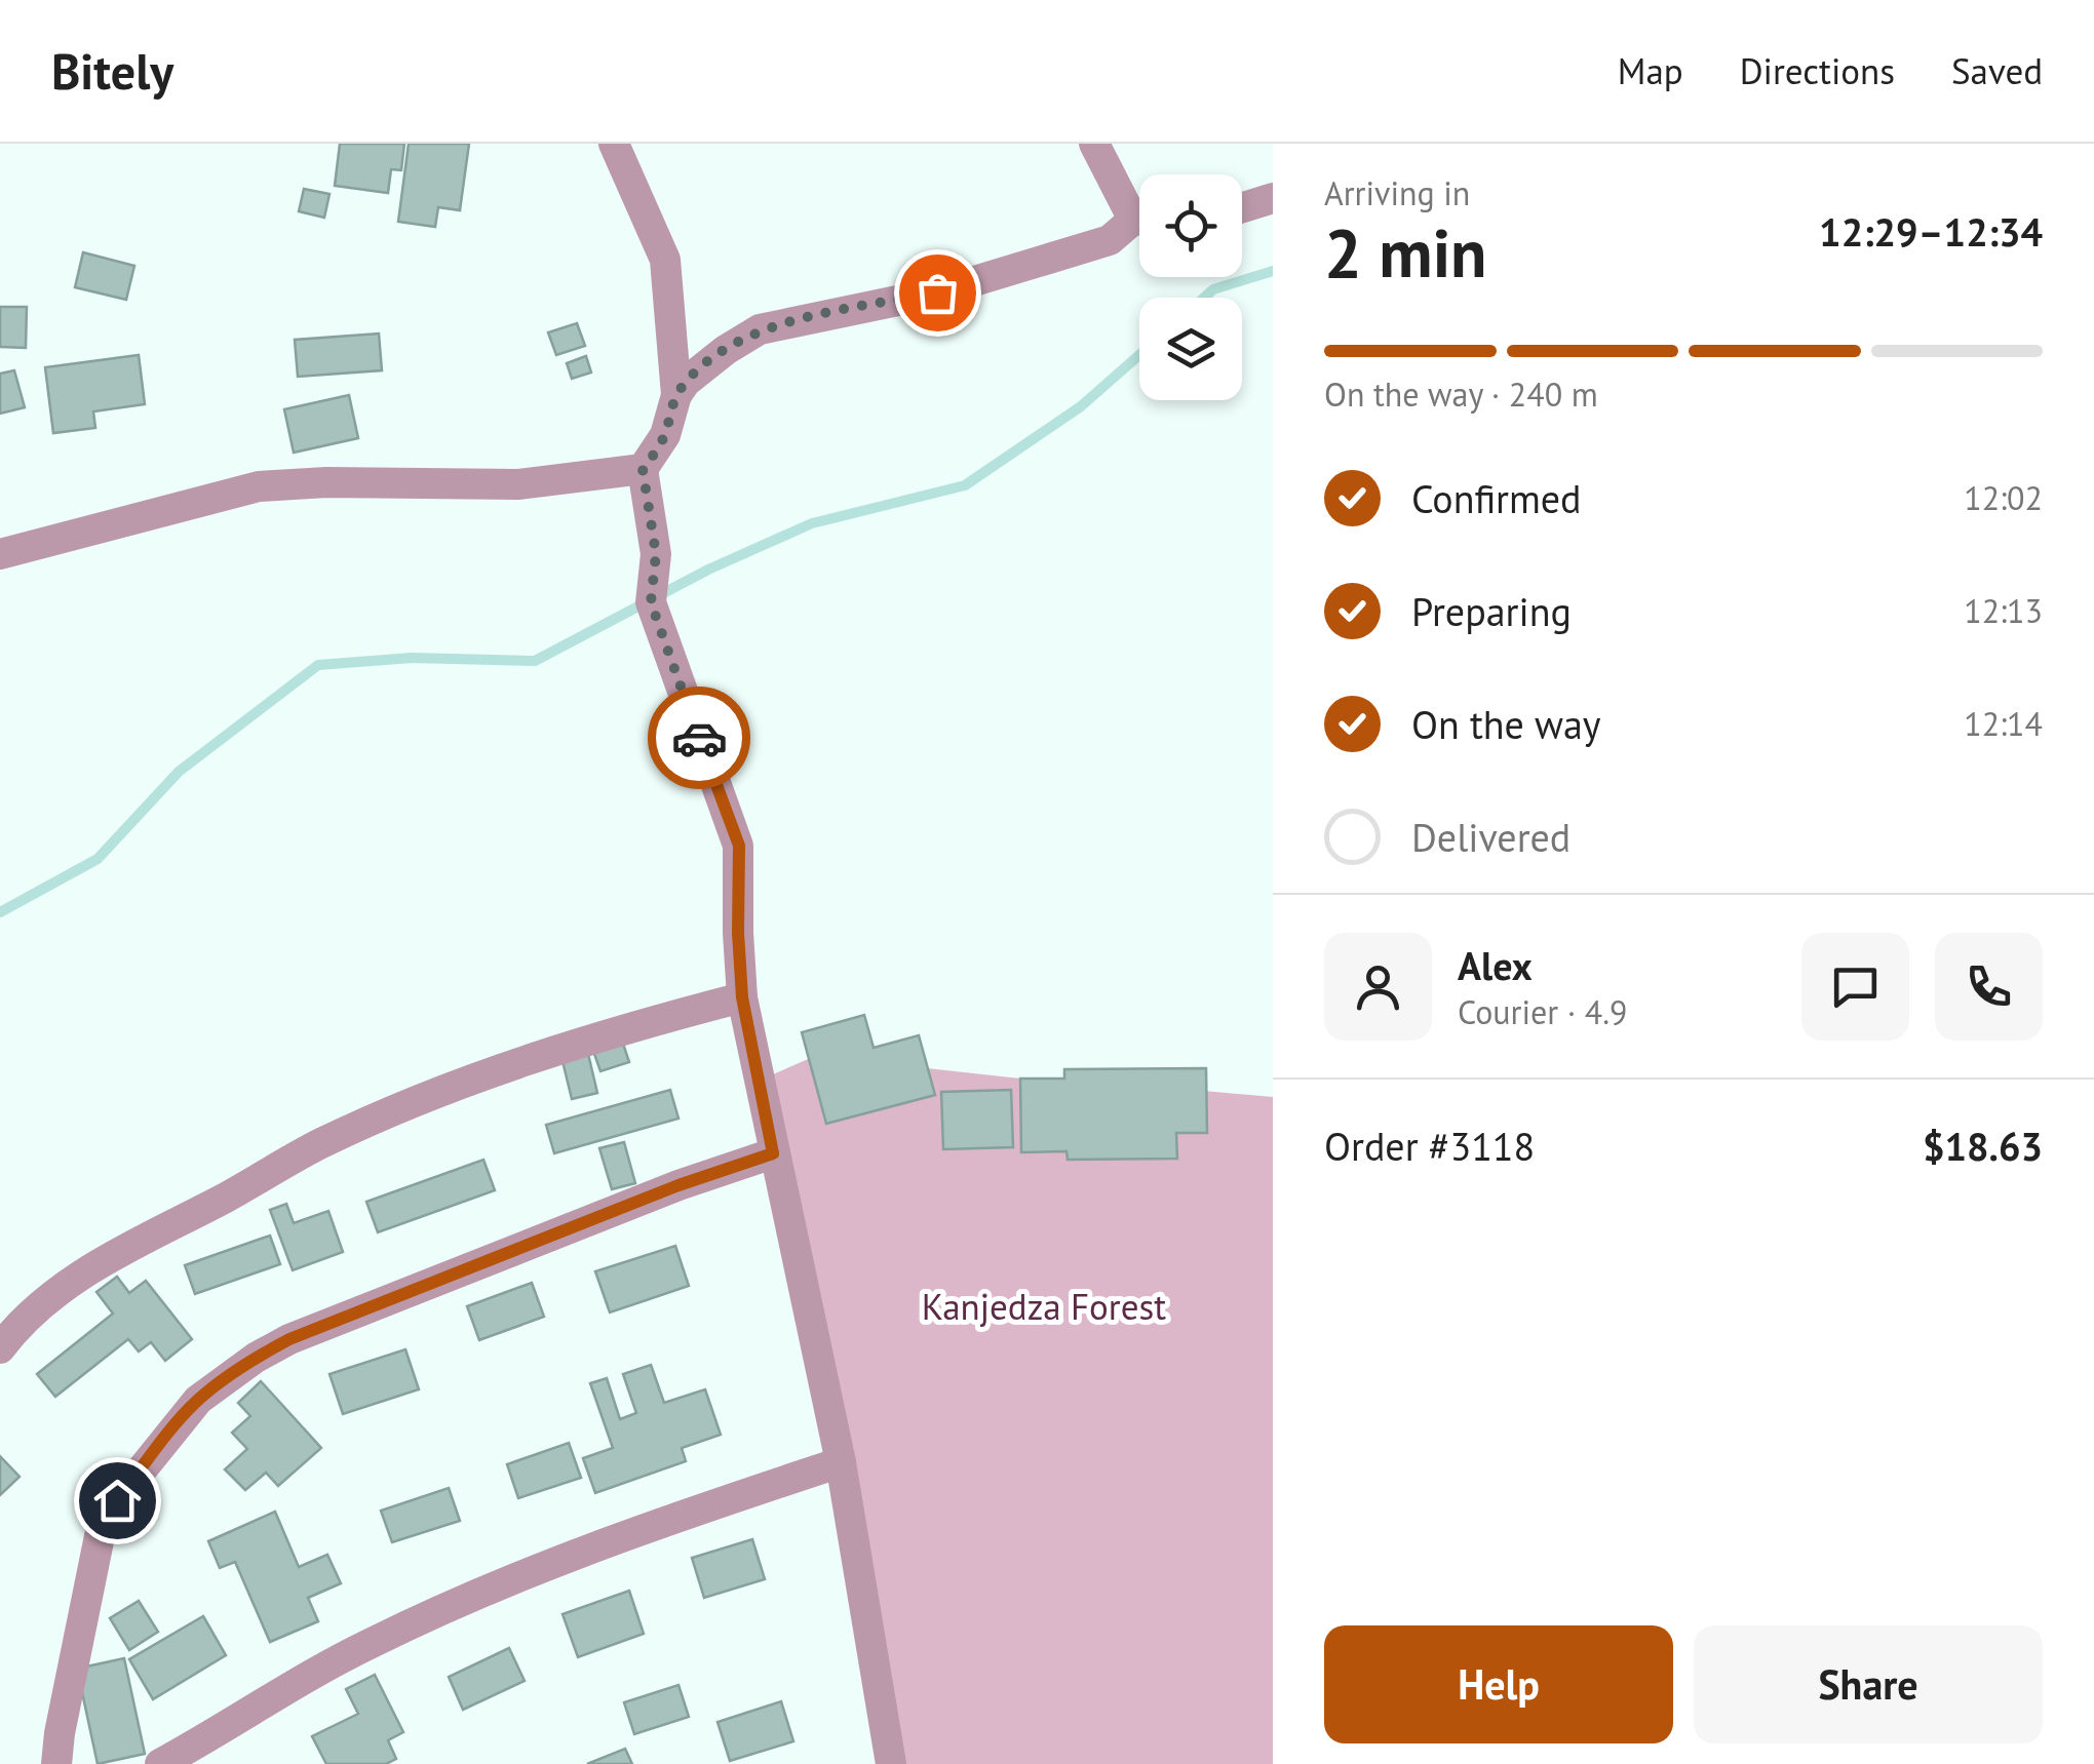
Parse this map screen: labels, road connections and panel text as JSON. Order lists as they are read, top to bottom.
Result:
{
  "parks": ["Kanjedza Forest"],
  "page": {
    "header": "Bitely",
    "nav": ["Map", "Directions", "Saved"],
    "heading": ["2 min", "Arriving in", "12:29–12:34"],
    "panel": [
      "Alex",
      "Courier · 4.9",
      "Order #3118",
      "$18.63"
    ],
    "bar": "On the way · 240 m",
    "list": [
      ["Confirmed", "12:02"],
      ["Preparing", "12:13"],
      ["On the way", "12:14"],
      "Delivered"
    ],
    "buttons": ["Help", "Share"]
  }
}
